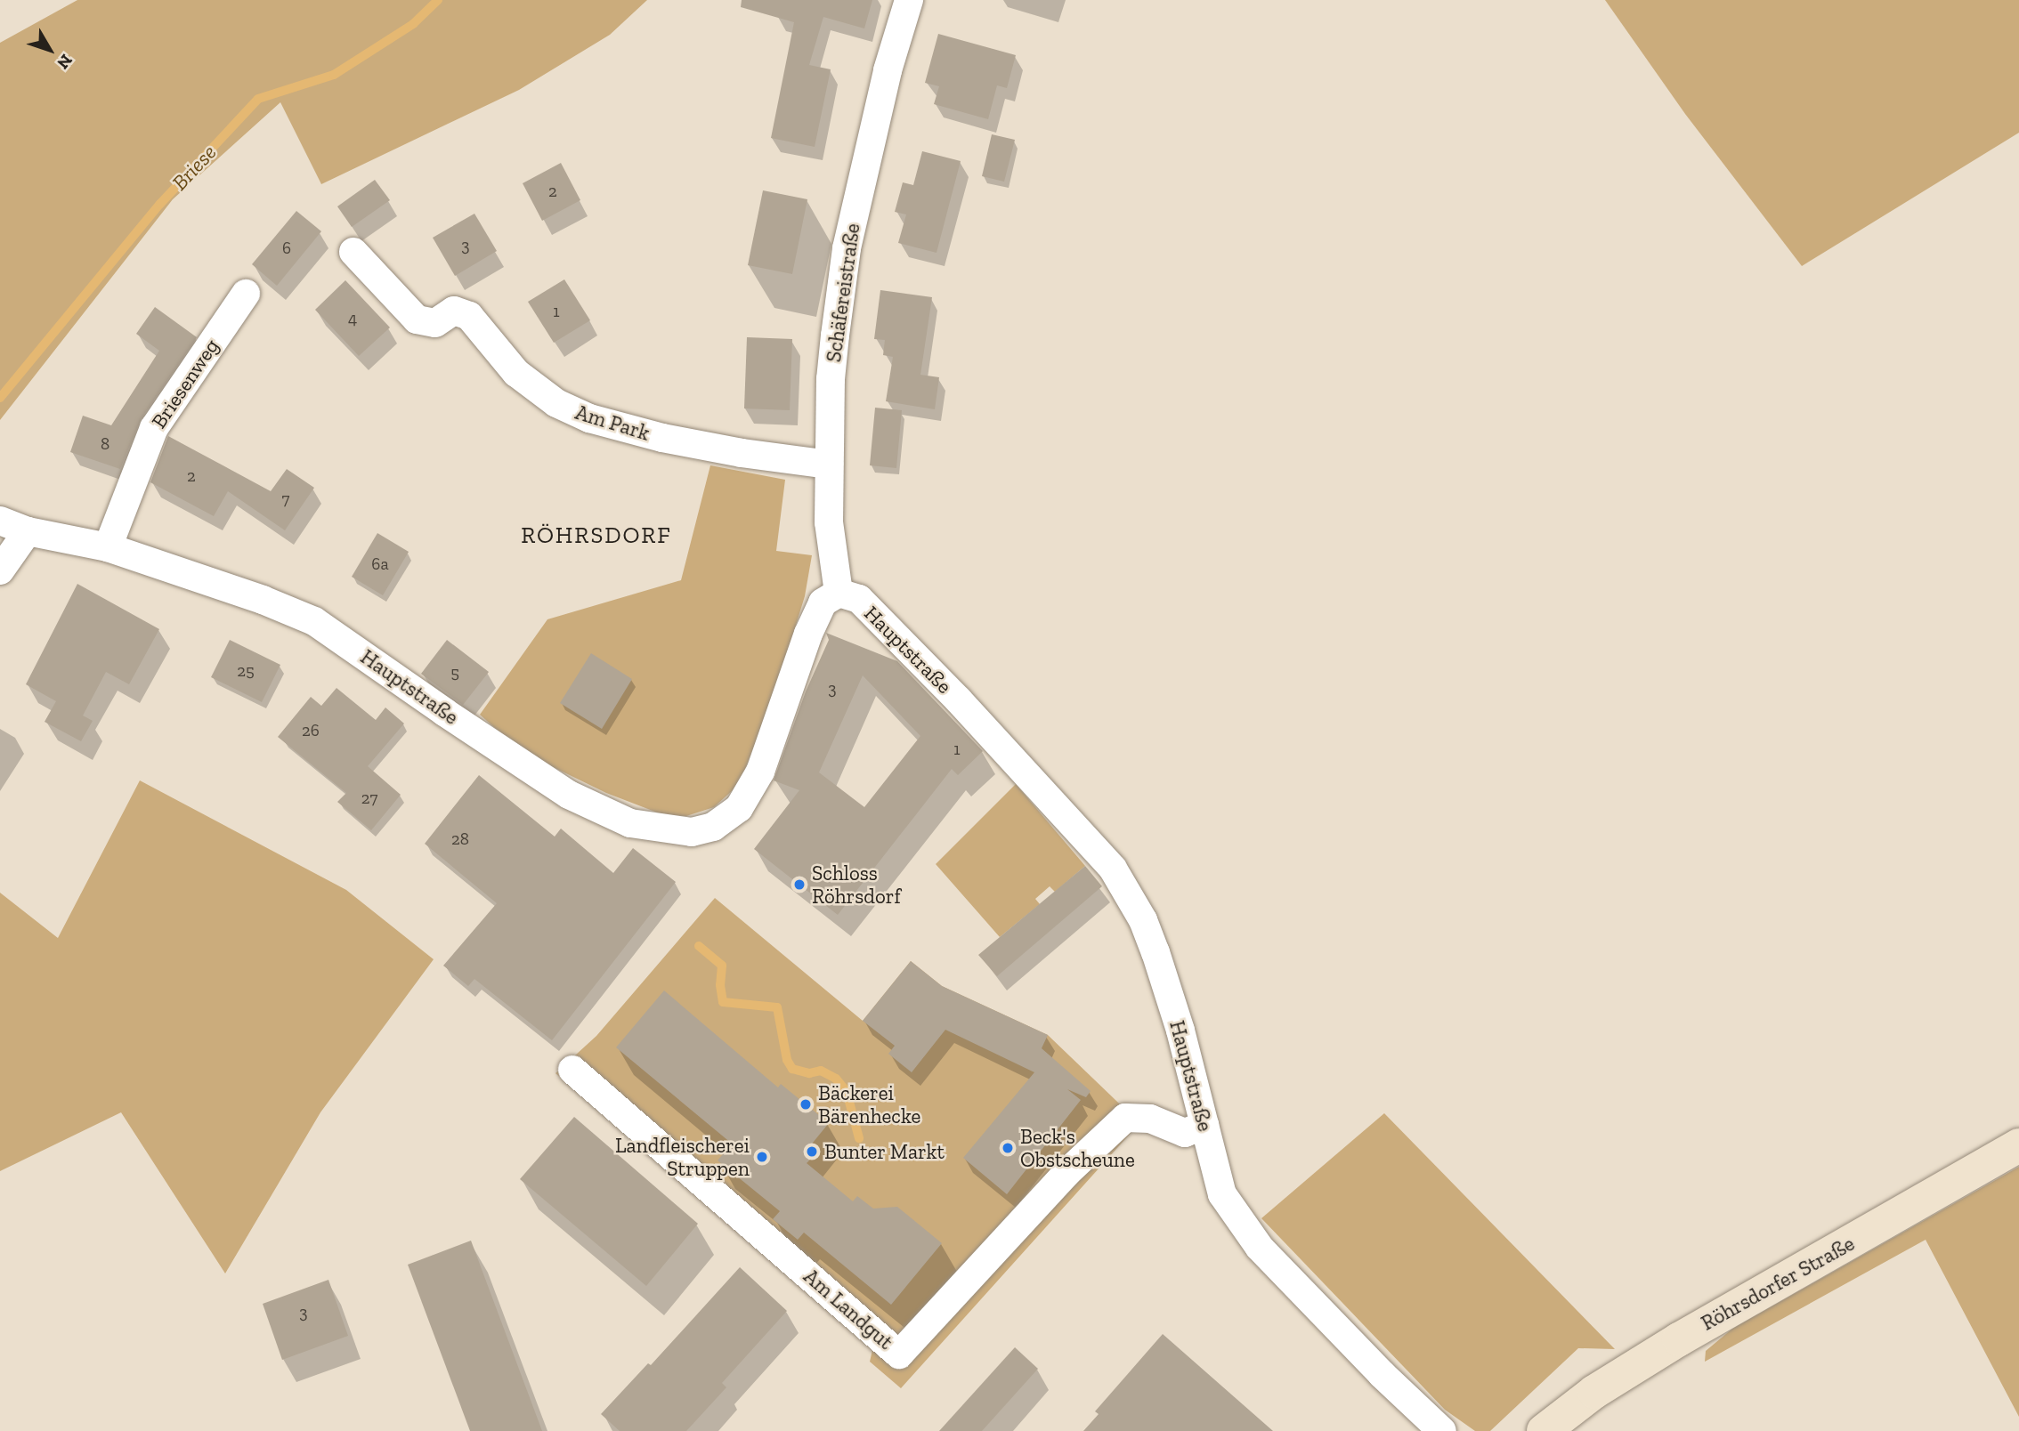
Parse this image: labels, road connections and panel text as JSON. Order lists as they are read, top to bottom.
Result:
{
  "streets": {
    "street": [
      "Schäfereistraße",
      "Briesenweg",
      "Am Park",
      "Hauptstraße",
      "Röhrsdorfer Straße",
      "Am Landgut"
    ]
  },
  "crossings": [
    ["Schäfereistraße", "Am Park"],
    ["Schäfereistraße", "Hauptstraße"],
    ["Briesenweg", "Hauptstraße"],
    ["Hauptstraße", "Am Landgut"]
  ],
  "districts": ["RÖHRSDORF"],
  "water": ["Briese"],
  "places": [
    "Schloss Röhrsdorf",
    "Bäckerei Bärenhecke",
    "Beck's Obstscheune",
    "Bunter Markt",
    "Landfleischerei Struppen"
  ],
  "house_numbers": [
    "2",
    "3",
    "6",
    "1",
    "4",
    "8",
    "2",
    "7",
    "6a",
    "25",
    "5",
    "3",
    "26",
    "1",
    "27",
    "28",
    "3"
  ],
  "north": "bottom right"
}
